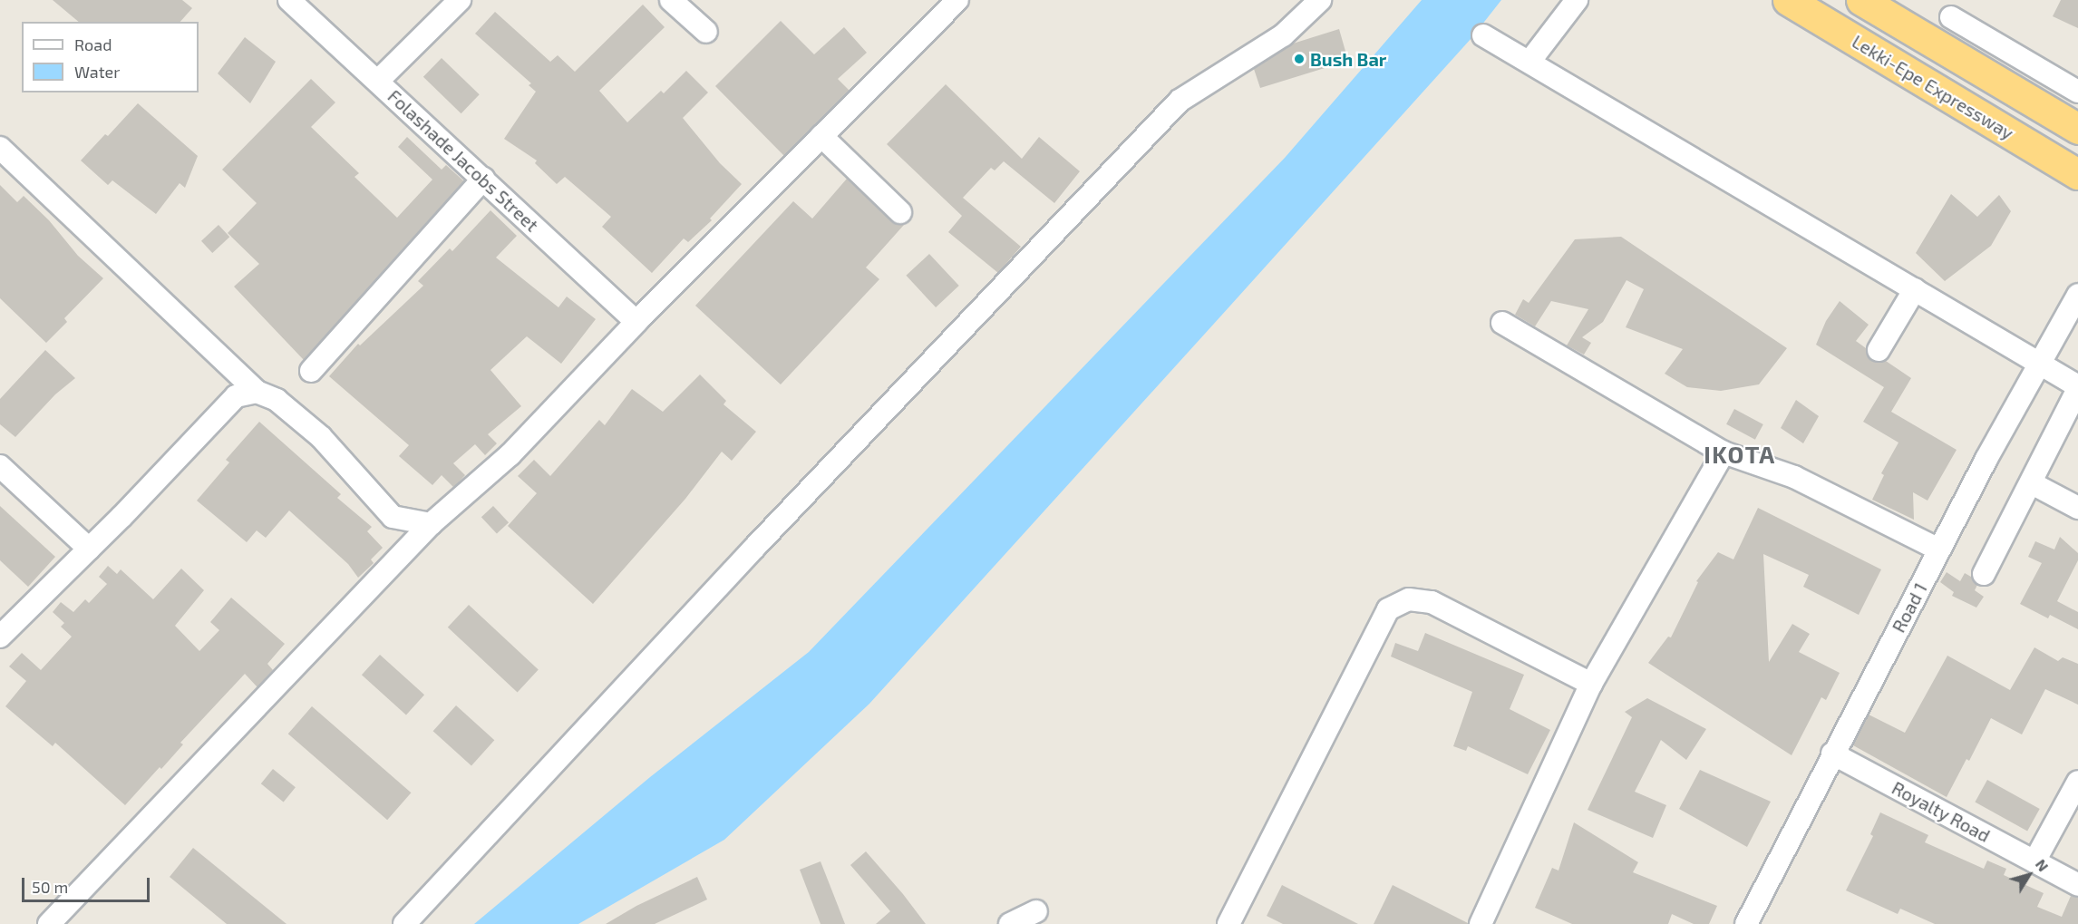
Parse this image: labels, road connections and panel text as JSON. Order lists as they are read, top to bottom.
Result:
{
  "streets": {
    "highway": ["Lekki-Epe Expressway"],
    "street": ["Folashade Jacobs Street", "Road 1", "Royalty Road"]
  },
  "crossings": [
    ["Road 1", "Royalty Road"]
  ],
  "districts": ["IKOTA"],
  "places": ["Bush Bar"],
  "legend": ["Road", "Water"],
  "scale_bar": "50 m",
  "north": "top right"
}
